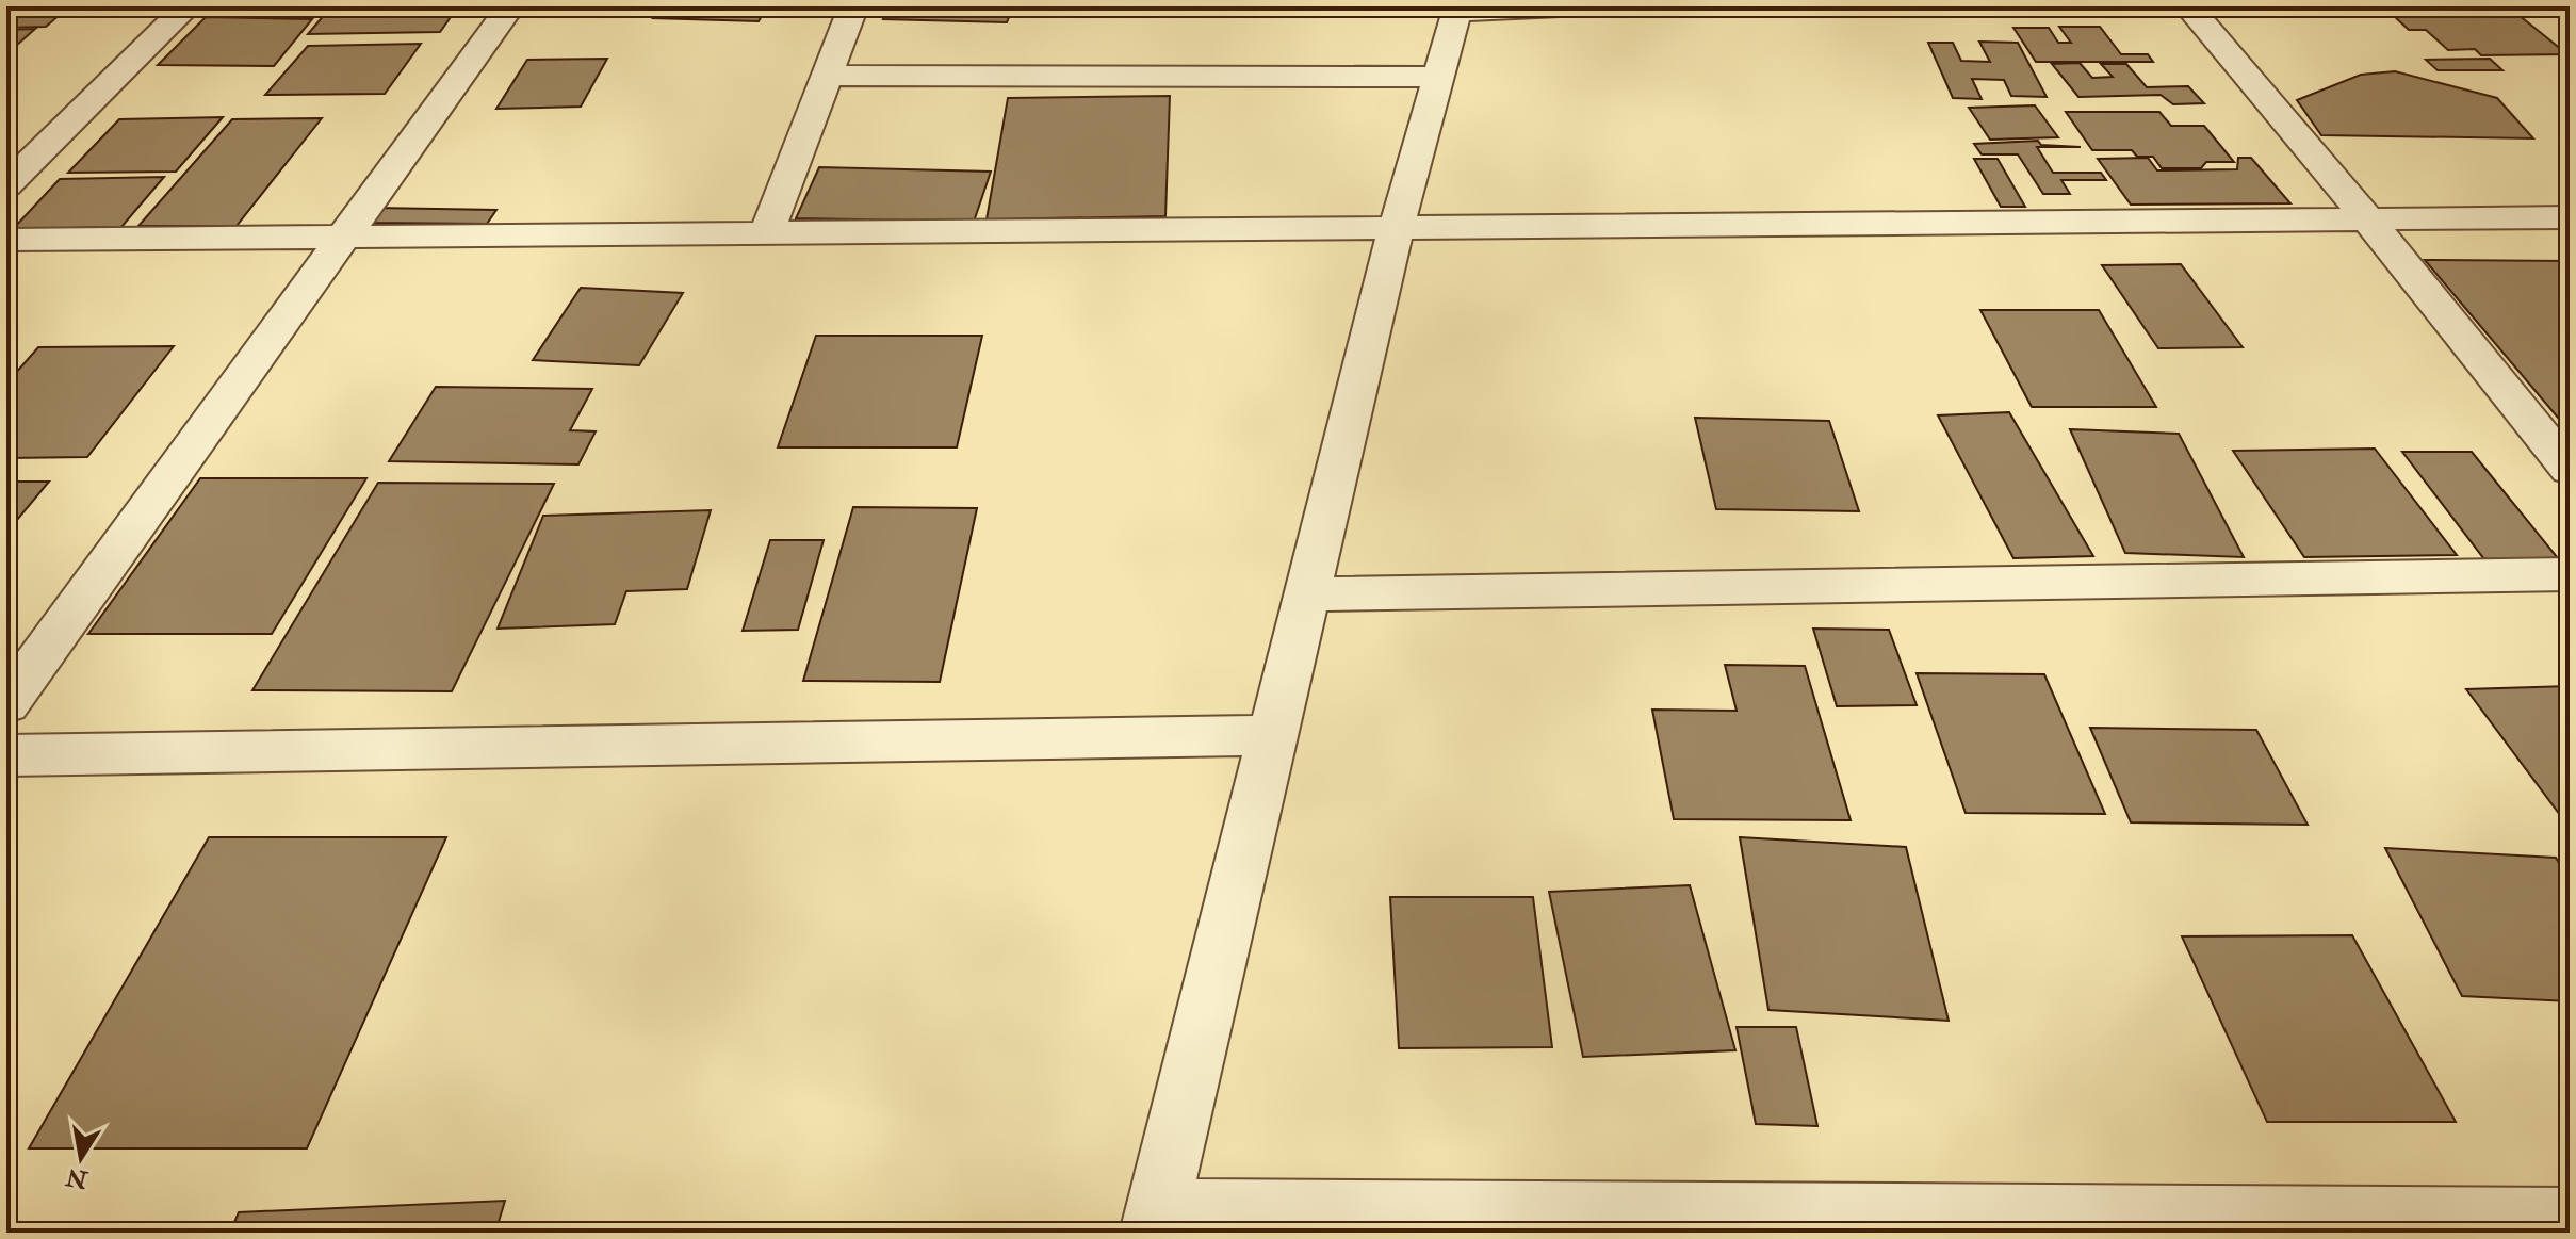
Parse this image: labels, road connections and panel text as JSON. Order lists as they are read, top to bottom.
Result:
{
  "north": "bottom"
}
